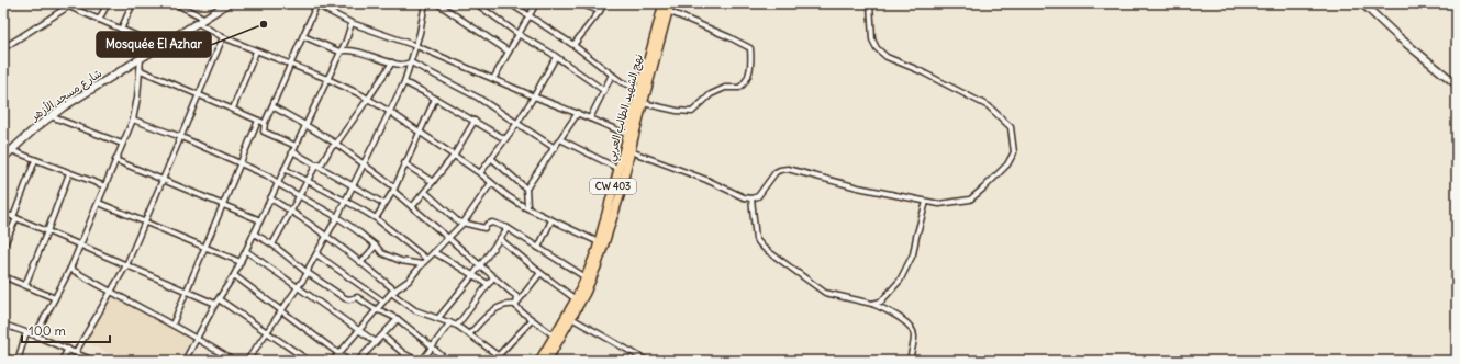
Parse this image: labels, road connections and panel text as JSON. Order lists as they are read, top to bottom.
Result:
{
  "streets": {
    "main road": ["نهج الشهيد الطالب العربي", "CW 403"],
    "street": ["شارع مسجد الأزهر"]
  },
  "places": ["Mosquée El Azhar"],
  "scale_bar": "100 m"
}
